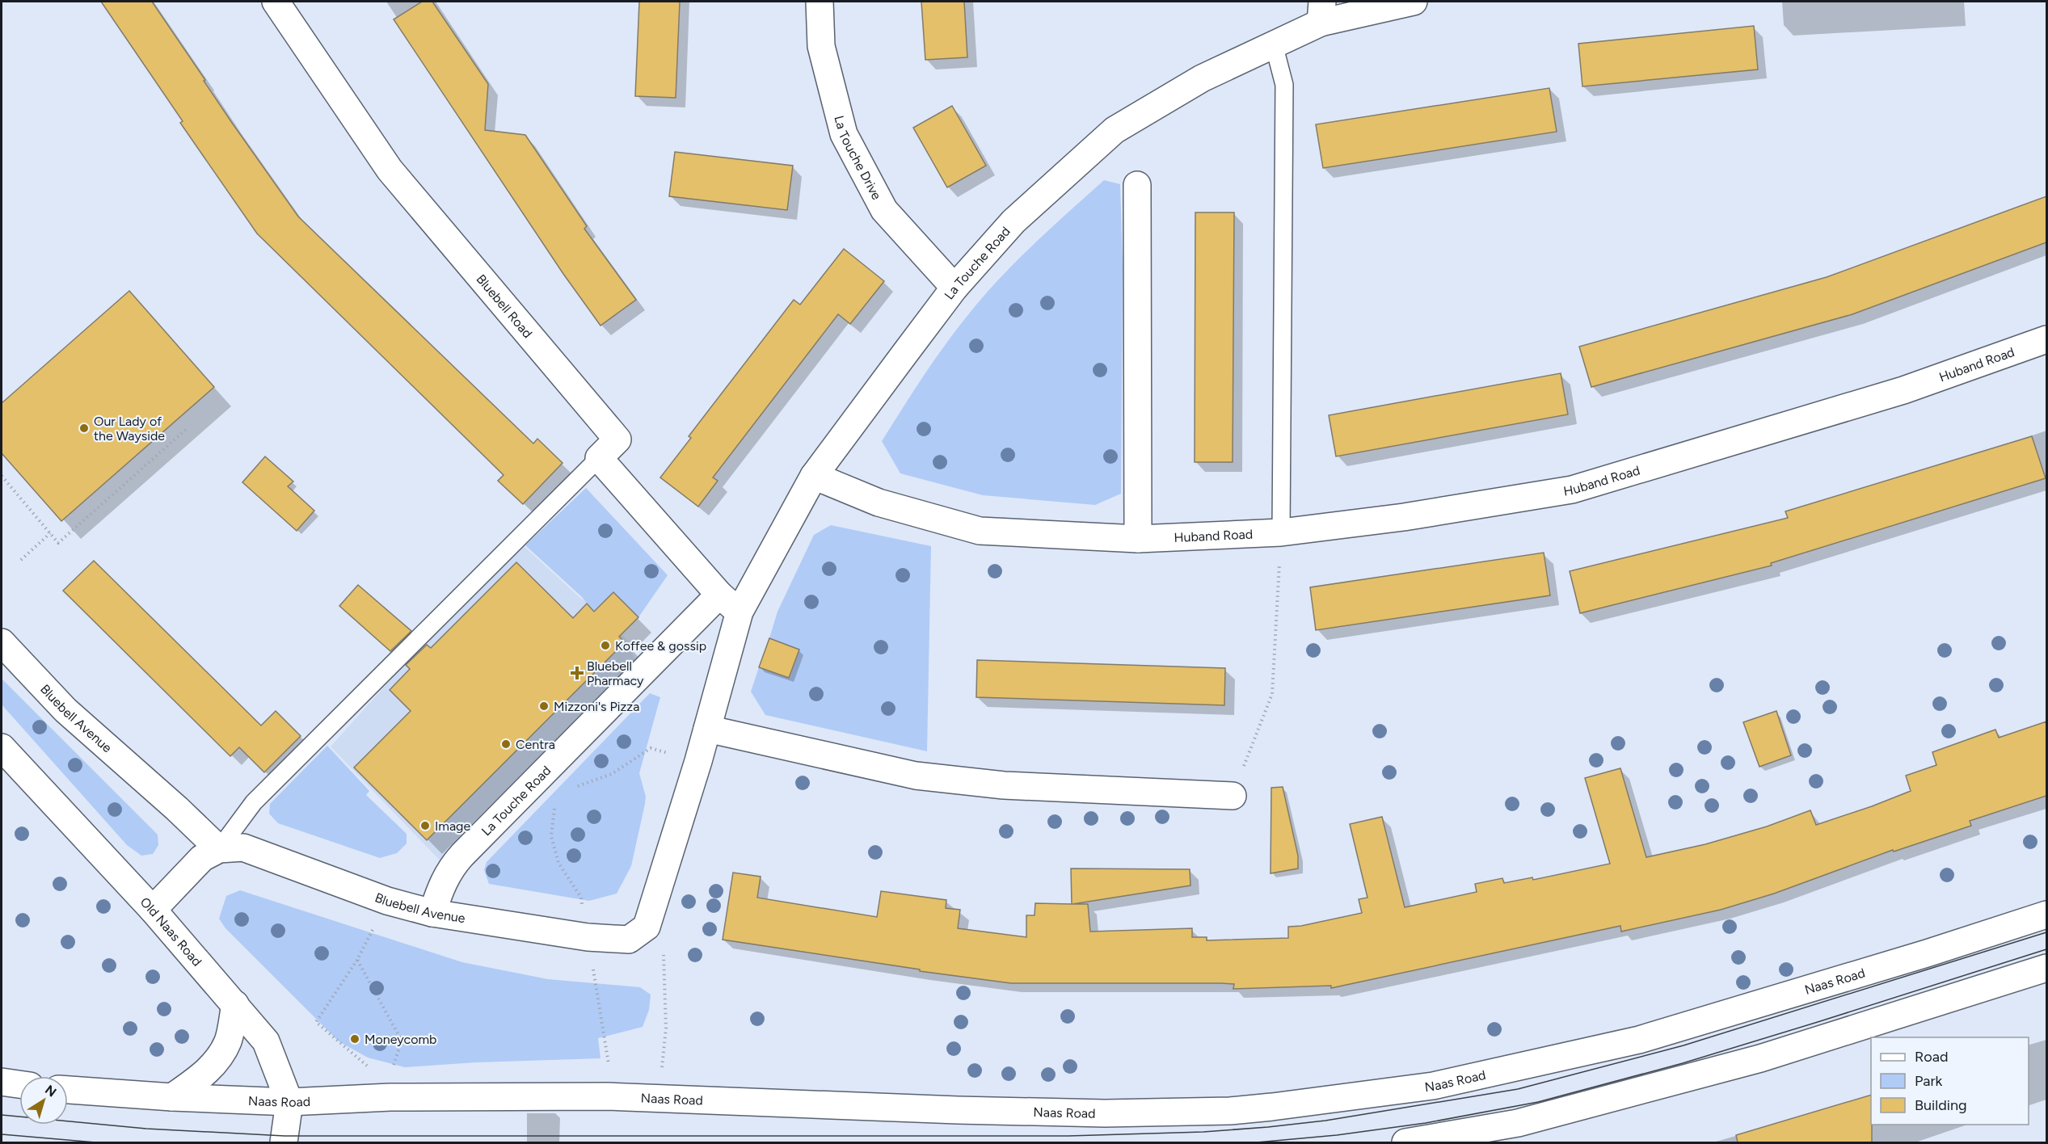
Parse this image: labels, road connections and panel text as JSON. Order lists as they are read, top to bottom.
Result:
{
  "streets": {
    "street": [
      "La Touche Drive",
      "La Touche Road",
      "Bluebell Road",
      "Huband Road",
      "Bluebell Avenue",
      "Old Naas Road",
      "Naas Road"
    ]
  },
  "crossings": [
    ["La Touche Drive", "La Touche Road"],
    ["La Touche Road", "Huband Road"],
    ["La Touche Road", "Bluebell Avenue"],
    ["Bluebell Avenue", "Old Naas Road"],
    ["Old Naas Road", "Naas Road"]
  ],
  "places": {
    "other": [
      "Our Lady of the Wayside",
      "Koffee & gossip",
      "Mizzoni's Pizza",
      "Centra",
      "Image",
      "Moneycomb"
    ],
    "health": ["Bluebell Pharmacy"]
  },
  "legend": ["Road", "Park", "Building"],
  "north": "top right"
}
